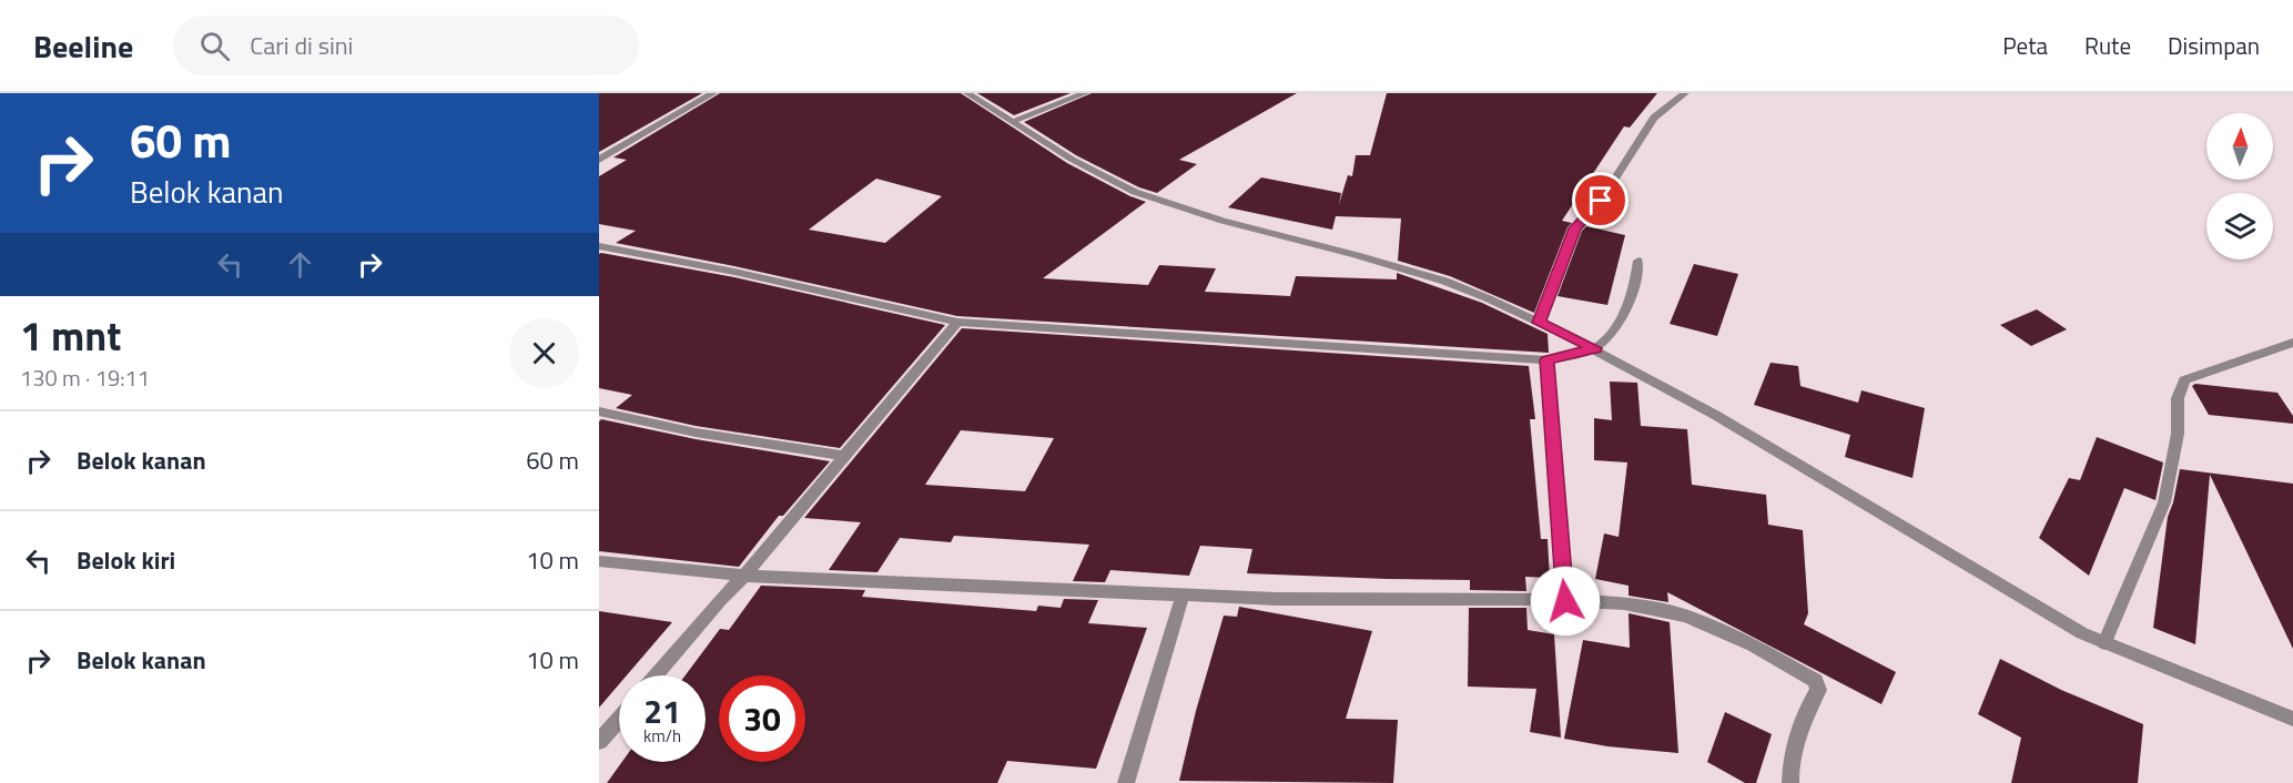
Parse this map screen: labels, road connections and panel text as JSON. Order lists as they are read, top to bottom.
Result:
{
  "north": "top",
  "page": {
    "header": "Beeline",
    "search": "Cari di sini",
    "nav": ["Peta", "Rute", "Disimpan"],
    "turn": ["60 m", "Belok kanan"],
    "heading": ["1 mnt", "130 m · 19:11"],
    "list": [
      {
        "name": "Belok kanan",
        "value": "60 m"
      },
      {
        "name": "Belok kiri",
        "value": "10 m"
      },
      {
        "name": "Belok kanan",
        "value": "10 m"
      }
    ],
    "speed": "21 km/h",
    "limit": "30"
  }
}
